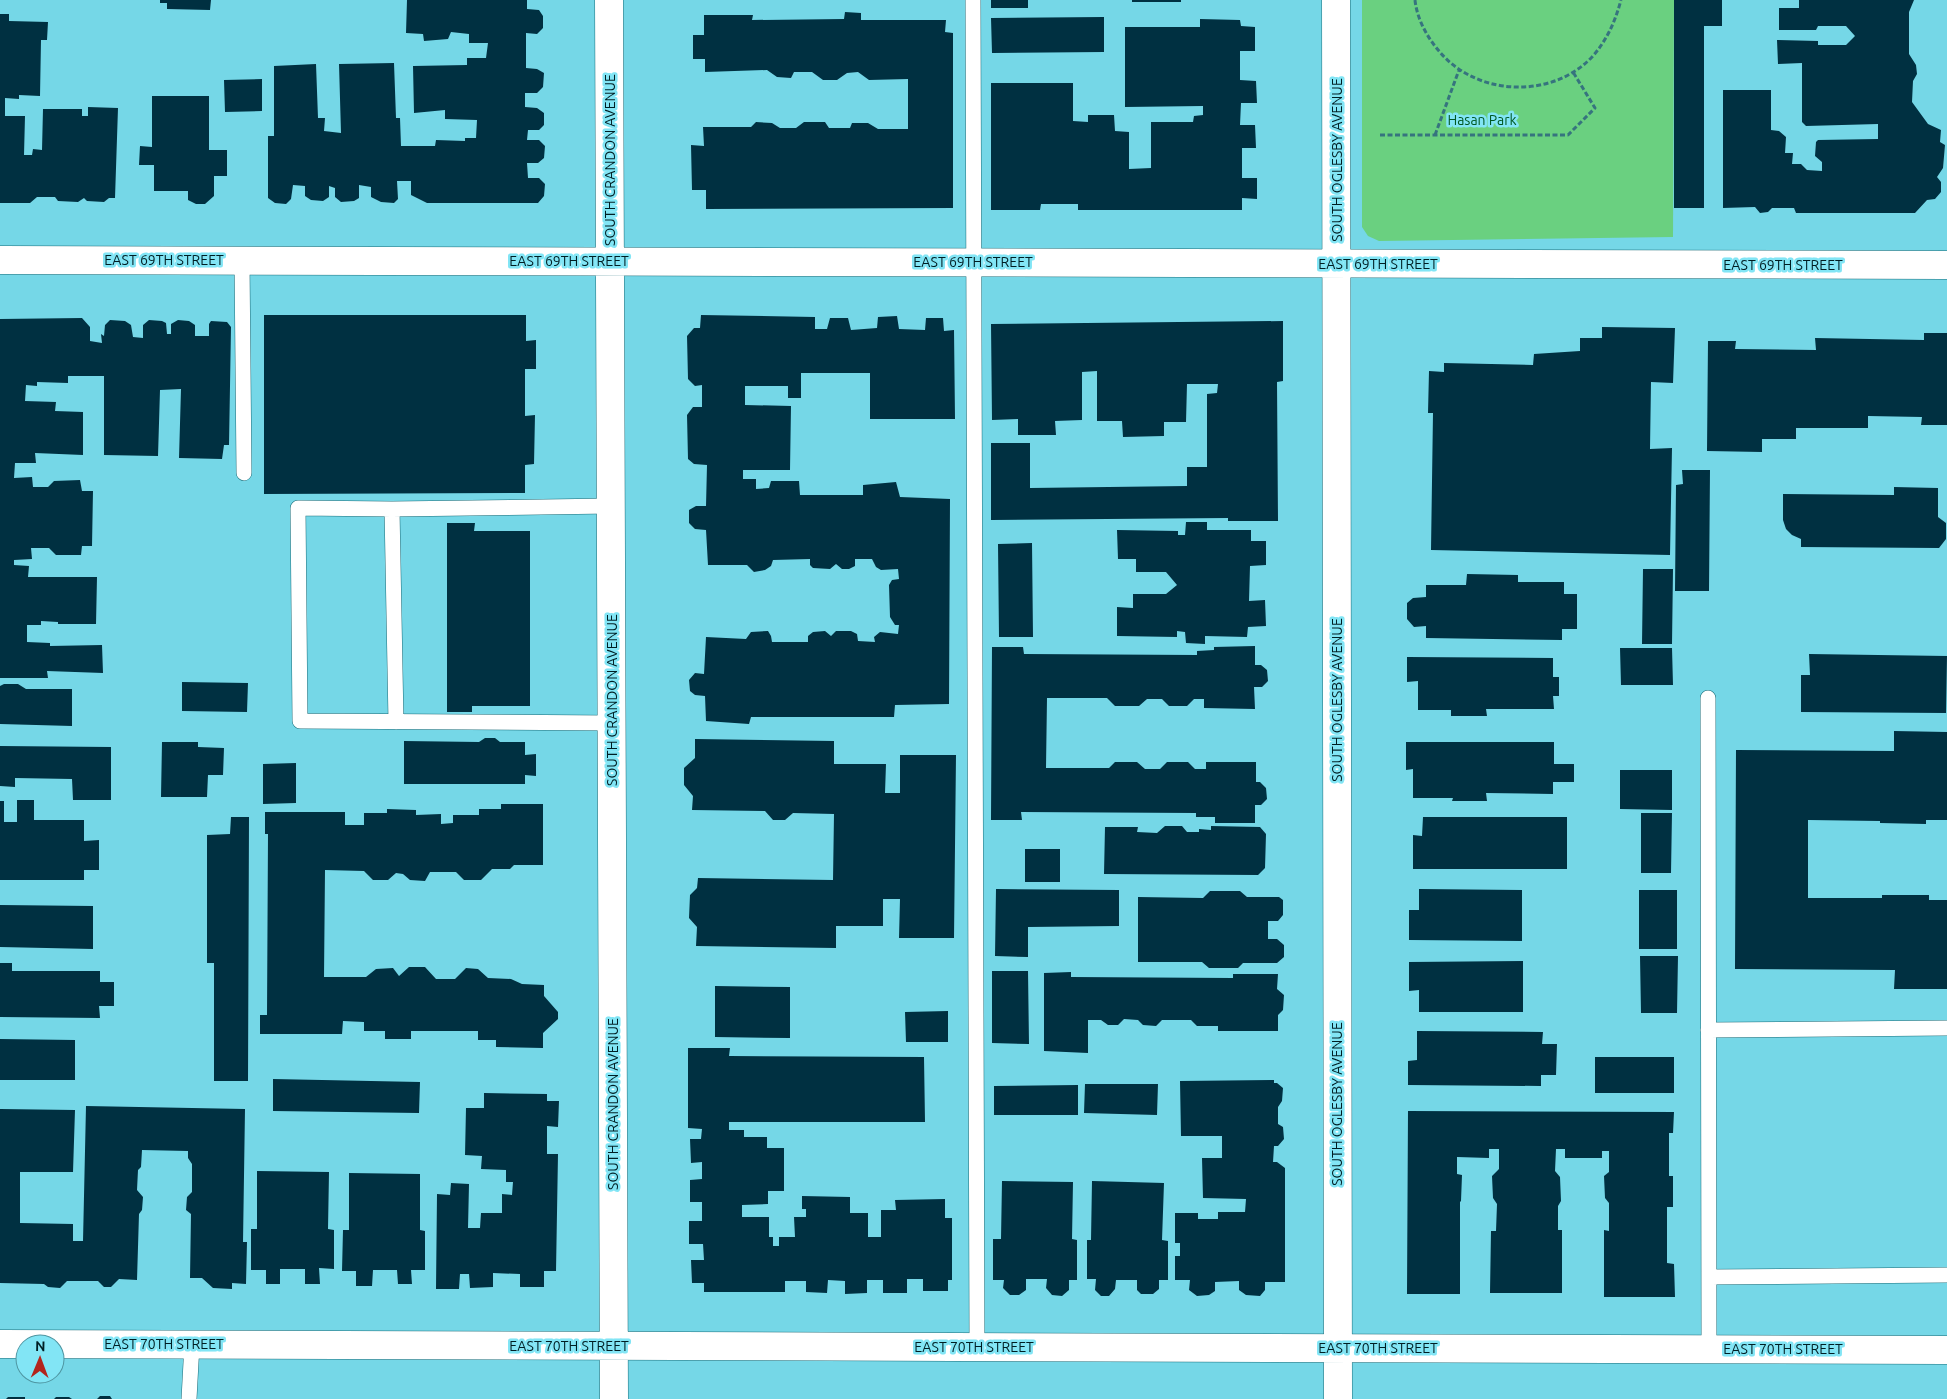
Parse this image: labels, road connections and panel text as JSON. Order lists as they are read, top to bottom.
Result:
{
  "streets": {
    "street": [
      "SOUTH CRANDON AVENUE",
      "SOUTH OGLESBY AVENUE",
      "EAST 69TH STREET",
      "EAST 70TH STREET"
    ]
  },
  "crossings": [
    ["SOUTH CRANDON AVENUE", "EAST 69TH STREET"],
    ["SOUTH CRANDON AVENUE", "EAST 70TH STREET"],
    ["SOUTH OGLESBY AVENUE", "EAST 69TH STREET"],
    ["SOUTH OGLESBY AVENUE", "EAST 70TH STREET"]
  ],
  "parks": ["Hasan Park"],
  "north": "top"
}
